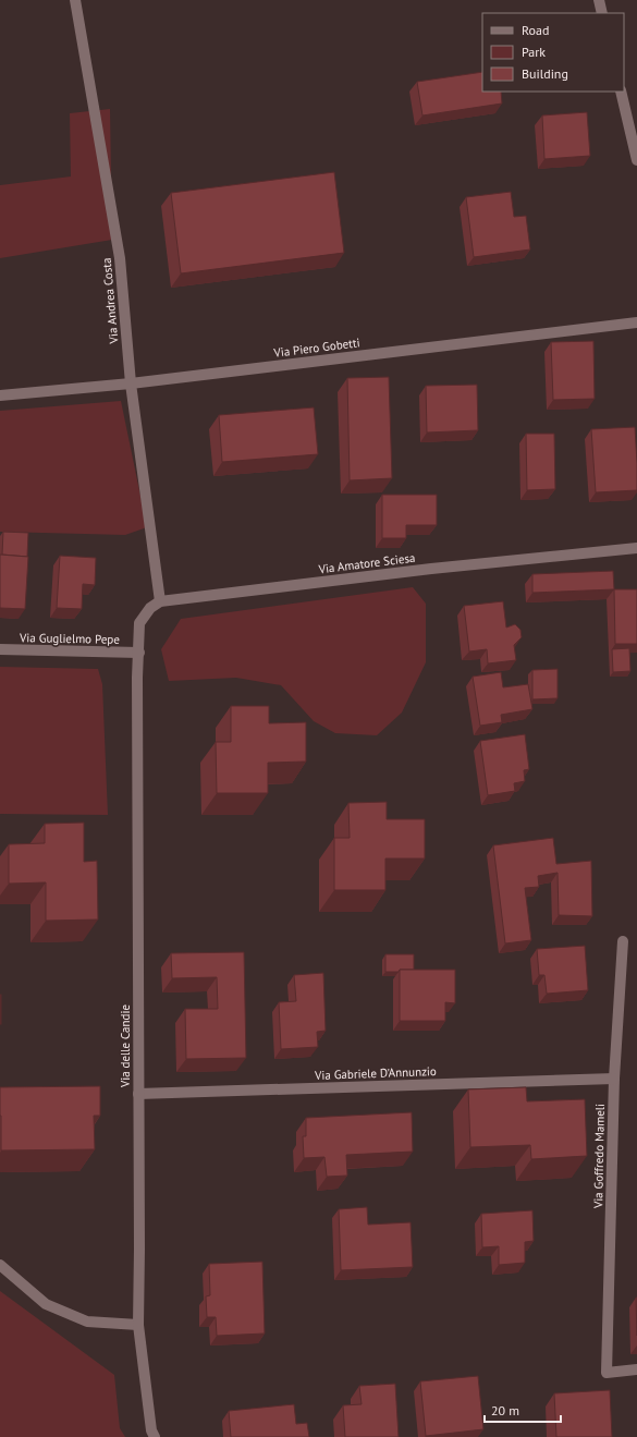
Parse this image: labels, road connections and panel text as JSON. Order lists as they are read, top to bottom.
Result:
{
  "streets": {
    "street": [
      "Via Andrea Costa",
      "Via Piero Gobetti",
      "Via Amatore Sciesa",
      "Via Guglielmo Pepe",
      "Via delle Candie",
      "Via Gabriele D'Annunzio",
      "Via Goffredo Mameli"
    ]
  },
  "crossings": [
    ["Via Andrea Costa", "Via Piero Gobetti"],
    ["Via Andrea Costa", "Via Amatore Sciesa"],
    ["Via Guglielmo Pepe", "Via delle Candie"],
    ["Via delle Candie", "Via Gabriele D'Annunzio"],
    ["Via Gabriele D'Annunzio", "Via Goffredo Mameli"]
  ],
  "legend": ["Road", "Park", "Building"],
  "scale_bar": "20 m"
}
